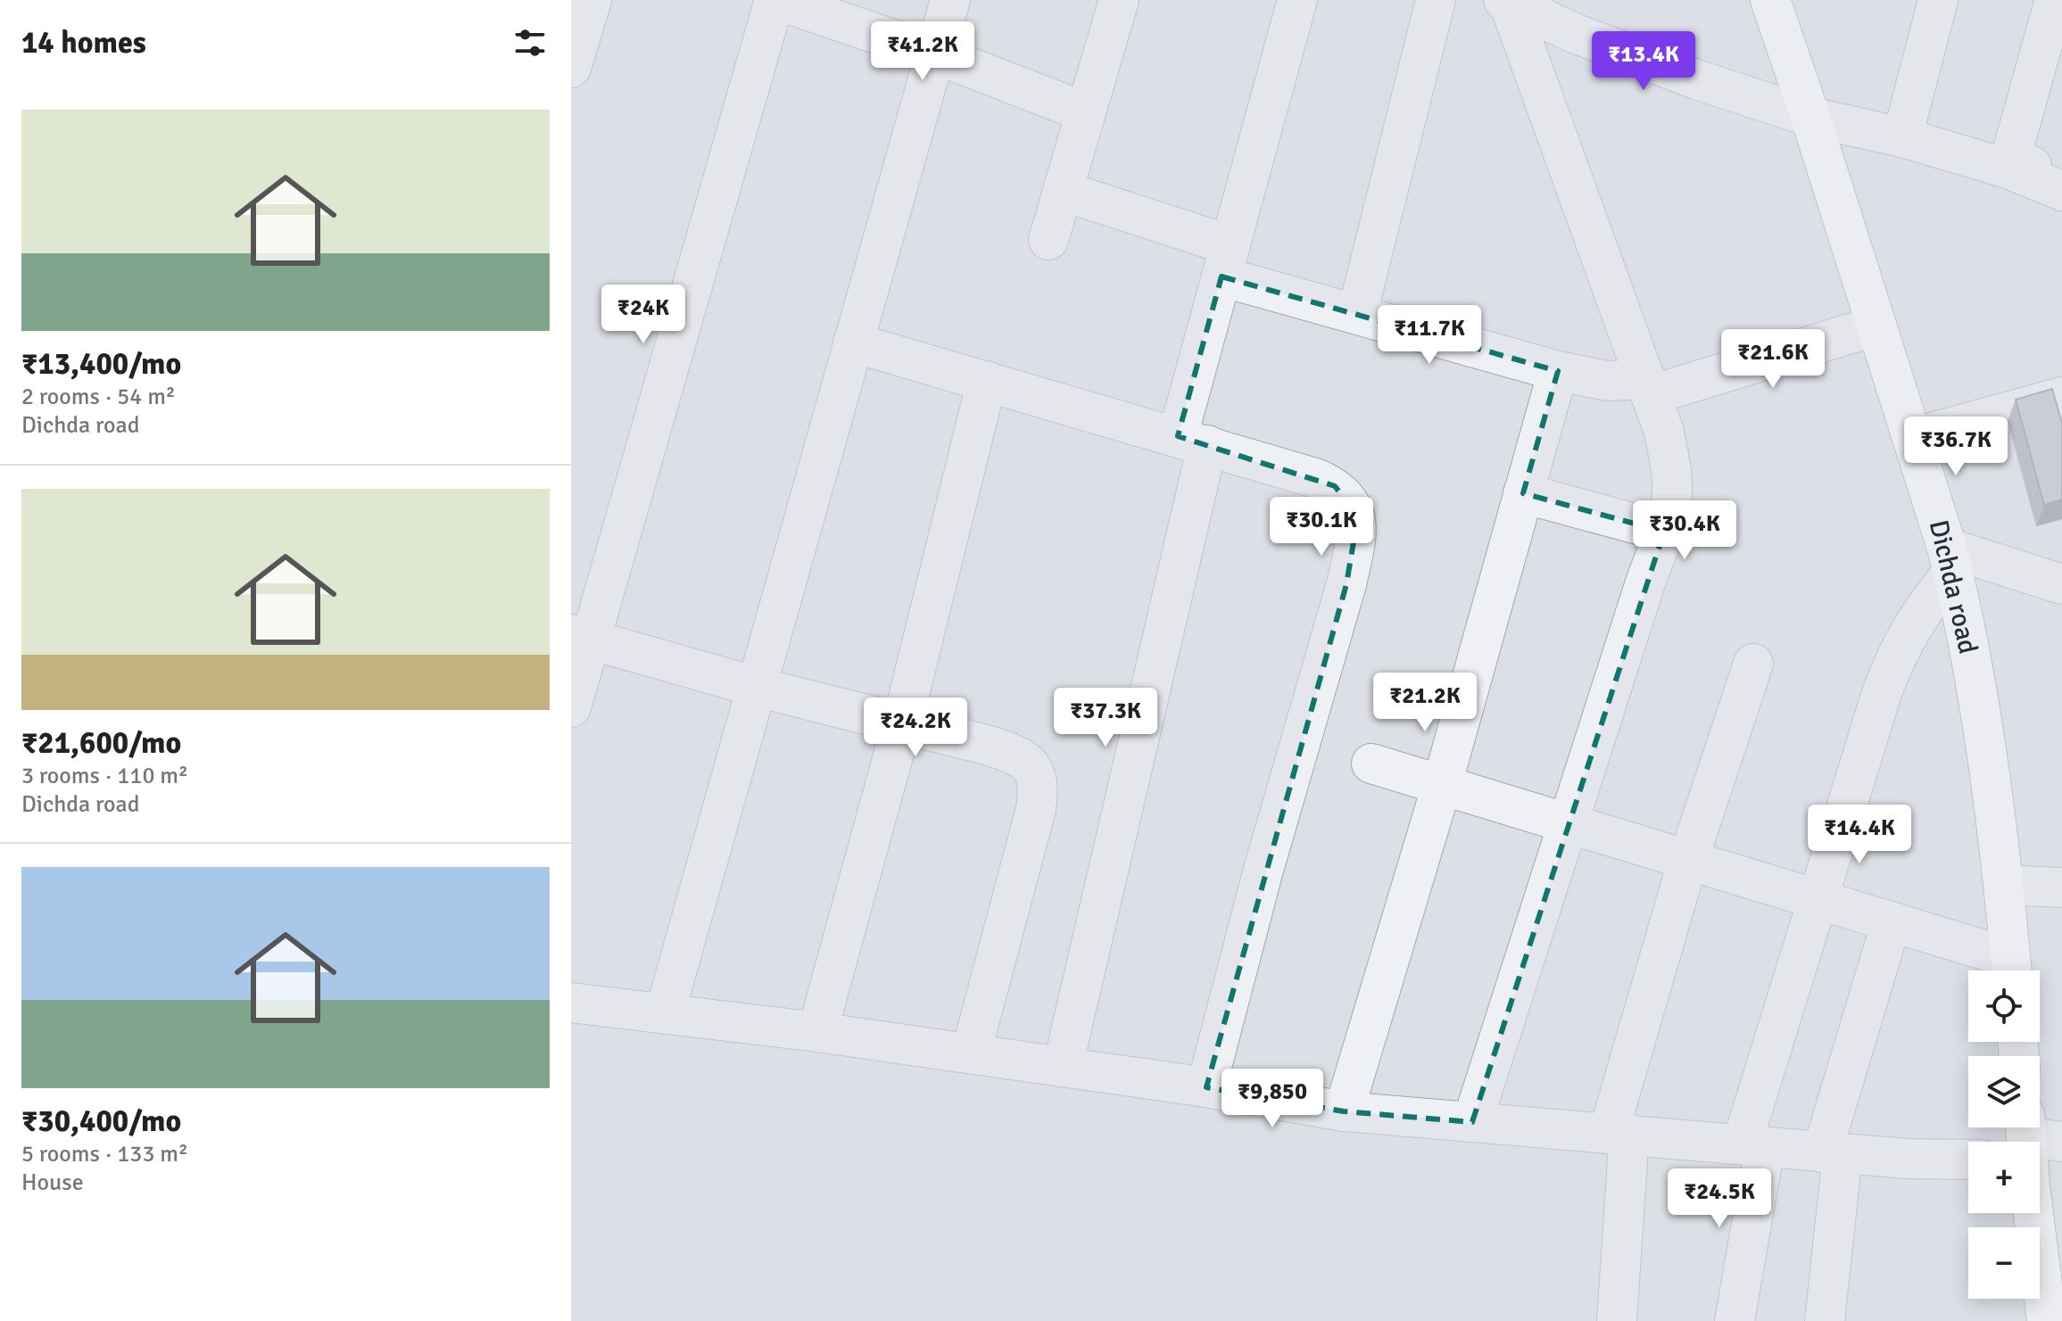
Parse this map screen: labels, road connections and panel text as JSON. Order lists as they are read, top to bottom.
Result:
{
  "streets": {
    "main road": ["Dichda road"]
  },
  "page": {
    "heading": "14 homes",
    "price": [
      "₹41.2K",
      "₹13.4K",
      "₹24K",
      "₹11.7K",
      "₹21.6K",
      "₹36.7K",
      "₹30.1K",
      "₹30.4K",
      "₹21.2K",
      "₹37.3K",
      "₹24.2K",
      "₹14.4K",
      "₹9,850",
      "₹24.5K"
    ],
    "list": [
      {
        "name": "₹13,400/mo",
        "note": "2 rooms · 54 m² · Dichda road"
      },
      {
        "name": "₹21,600/mo",
        "note": "3 rooms · 110 m² · Dichda road"
      },
      {
        "name": "₹30,400/mo",
        "note": "5 rooms · 133 m² · House"
      }
    ],
    "map_buttons": ["+", "−"]
  }
}
